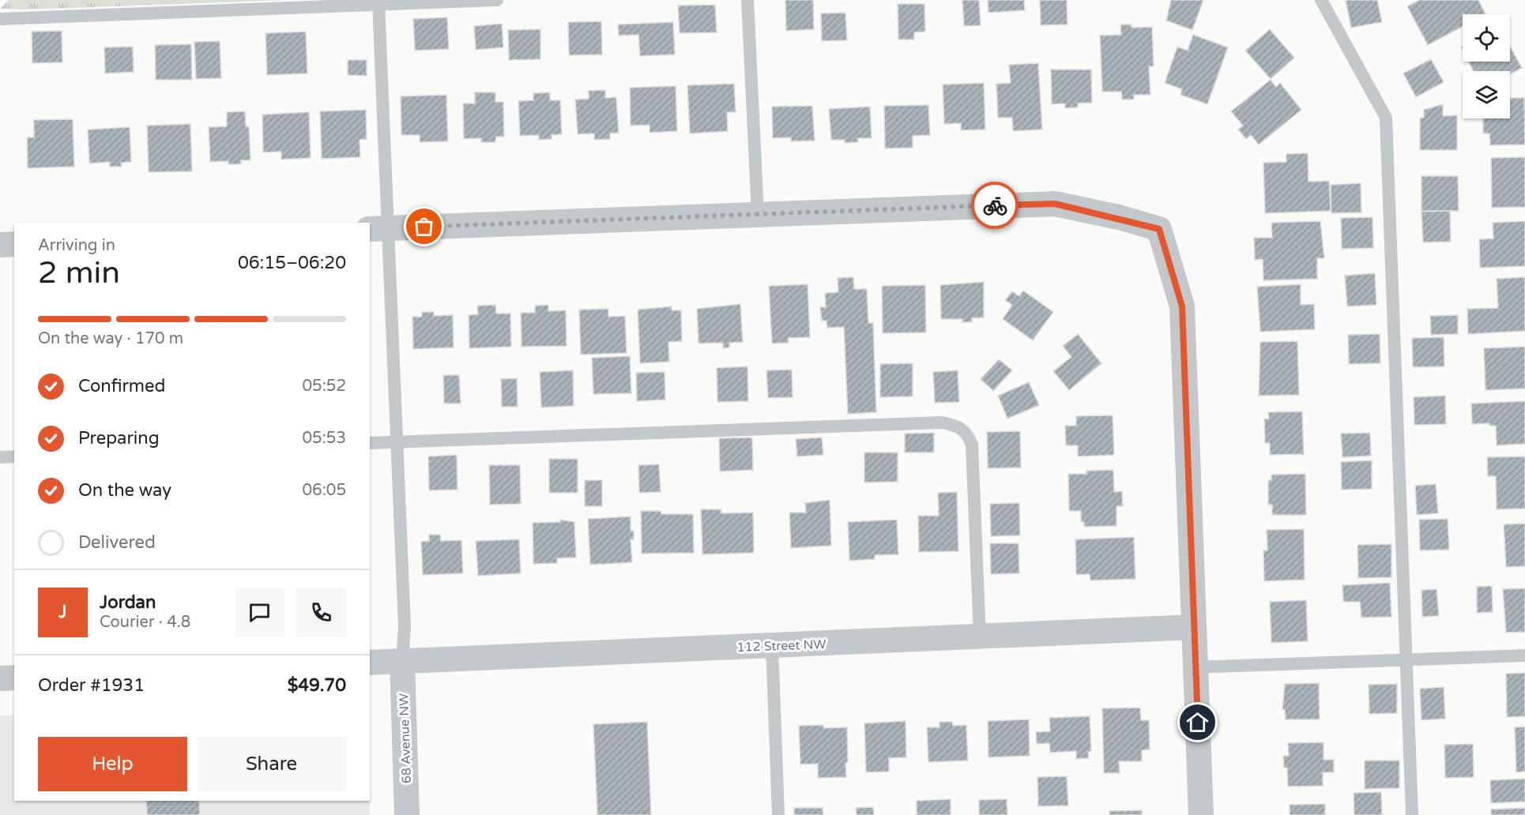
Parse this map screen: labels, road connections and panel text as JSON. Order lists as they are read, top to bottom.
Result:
{
  "streets": {
    "street": ["112 Street NW", "68 Avenue NW"]
  },
  "crossings": [
    ["112 Street NW", "68 Avenue NW"]
  ],
  "page": {
    "heading": ["2 min", "Arriving in", "06:15–06:20"],
    "panel": [
      "Jordan",
      "Courier · 4.8",
      "Order #1931",
      "$49.70"
    ],
    "bar": "On the way · 170 m",
    "list": [
      ["Confirmed", "05:52"],
      ["Preparing", "05:53"],
      ["On the way", "06:05"],
      "Delivered"
    ],
    "round": "J",
    "buttons": ["Help", "Share"]
  }
}
